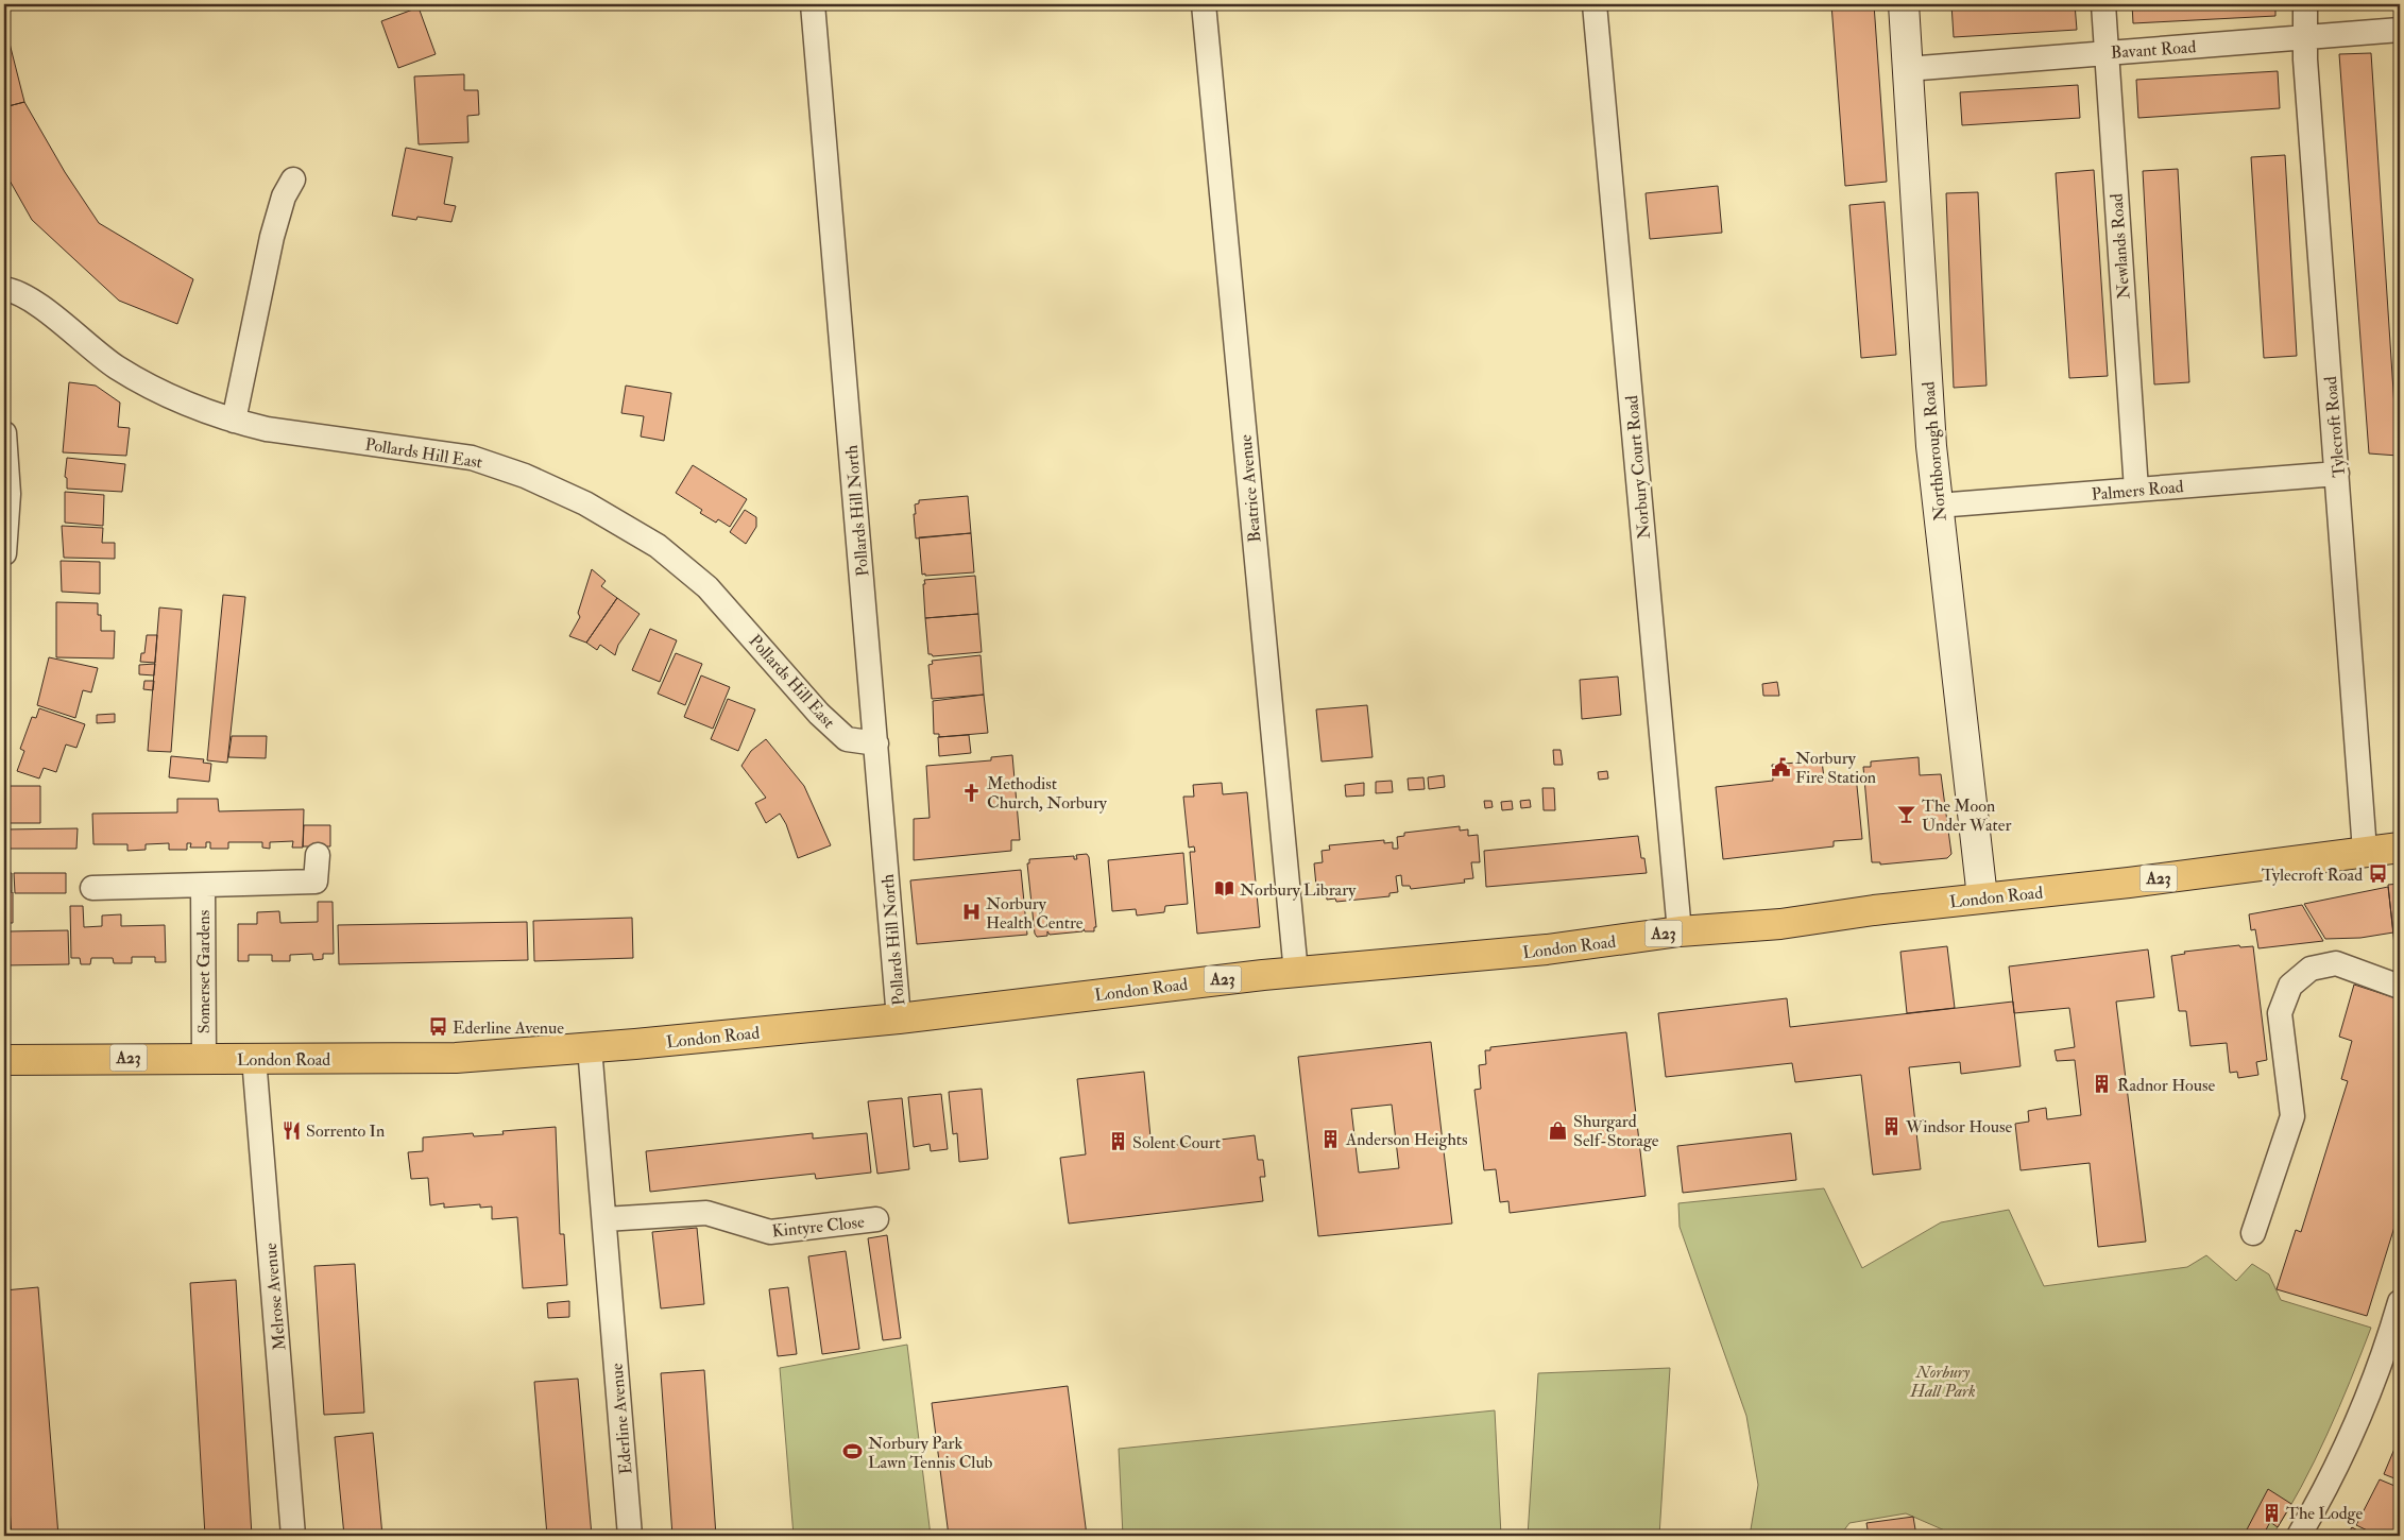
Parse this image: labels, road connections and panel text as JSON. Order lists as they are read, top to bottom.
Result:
{
  "streets": {
    "highway": ["A23", "London Road"],
    "street": [
      "Bavant Road",
      "Newlands Road",
      "Tylecroft Road",
      "Northborough Road",
      "Pollards Hill East",
      "Norbury Court Road",
      "Beatrice Avenue",
      "Palmers Road",
      "Pollards Hill North",
      "Somerset Gardens",
      "Kintyre Close",
      "Melrose Avenue",
      "Ederline Avenue"
    ]
  },
  "crossings": [
    ["Bavant Road", "Newlands Road"],
    ["Bavant Road", "Tylecroft Road"],
    ["Bavant Road", "Northborough Road"],
    ["Newlands Road", "Palmers Road"],
    ["Tylecroft Road", "Palmers Road"],
    ["Tylecroft Road", "London Road"],
    ["Northborough Road", "Palmers Road"],
    ["Northborough Road", "London Road"],
    ["Pollards Hill East", "Pollards Hill North"],
    ["Norbury Court Road", "London Road"],
    ["Beatrice Avenue", "London Road"],
    ["Pollards Hill North", "London Road"],
    ["London Road", "Somerset Gardens"],
    ["London Road", "Melrose Avenue"],
    ["London Road", "Ederline Avenue"],
    ["Kintyre Close", "Ederline Avenue"]
  ],
  "parks": ["Norbury Hall Park"],
  "places": {
    "public building": ["Norbury Fire Station"],
    "church": ["Methodist Church, Norbury"],
    "bar": ["The Moon Under Water"],
    "bus stop": ["Tylecroft Road", "Ederline Avenue"],
    "library": ["Norbury Library"],
    "hospital": ["Norbury Health Centre"],
    "building": [
      "Radnor House",
      "Windsor House",
      "Anderson Heights",
      "Solent Court",
      "The Lodge"
    ],
    "restaurant": ["Sorrento In"],
    "shop": ["Shurgard Self-Storage"],
    "sports": ["Norbury Park Lawn Tennis Club"]
  }
}
